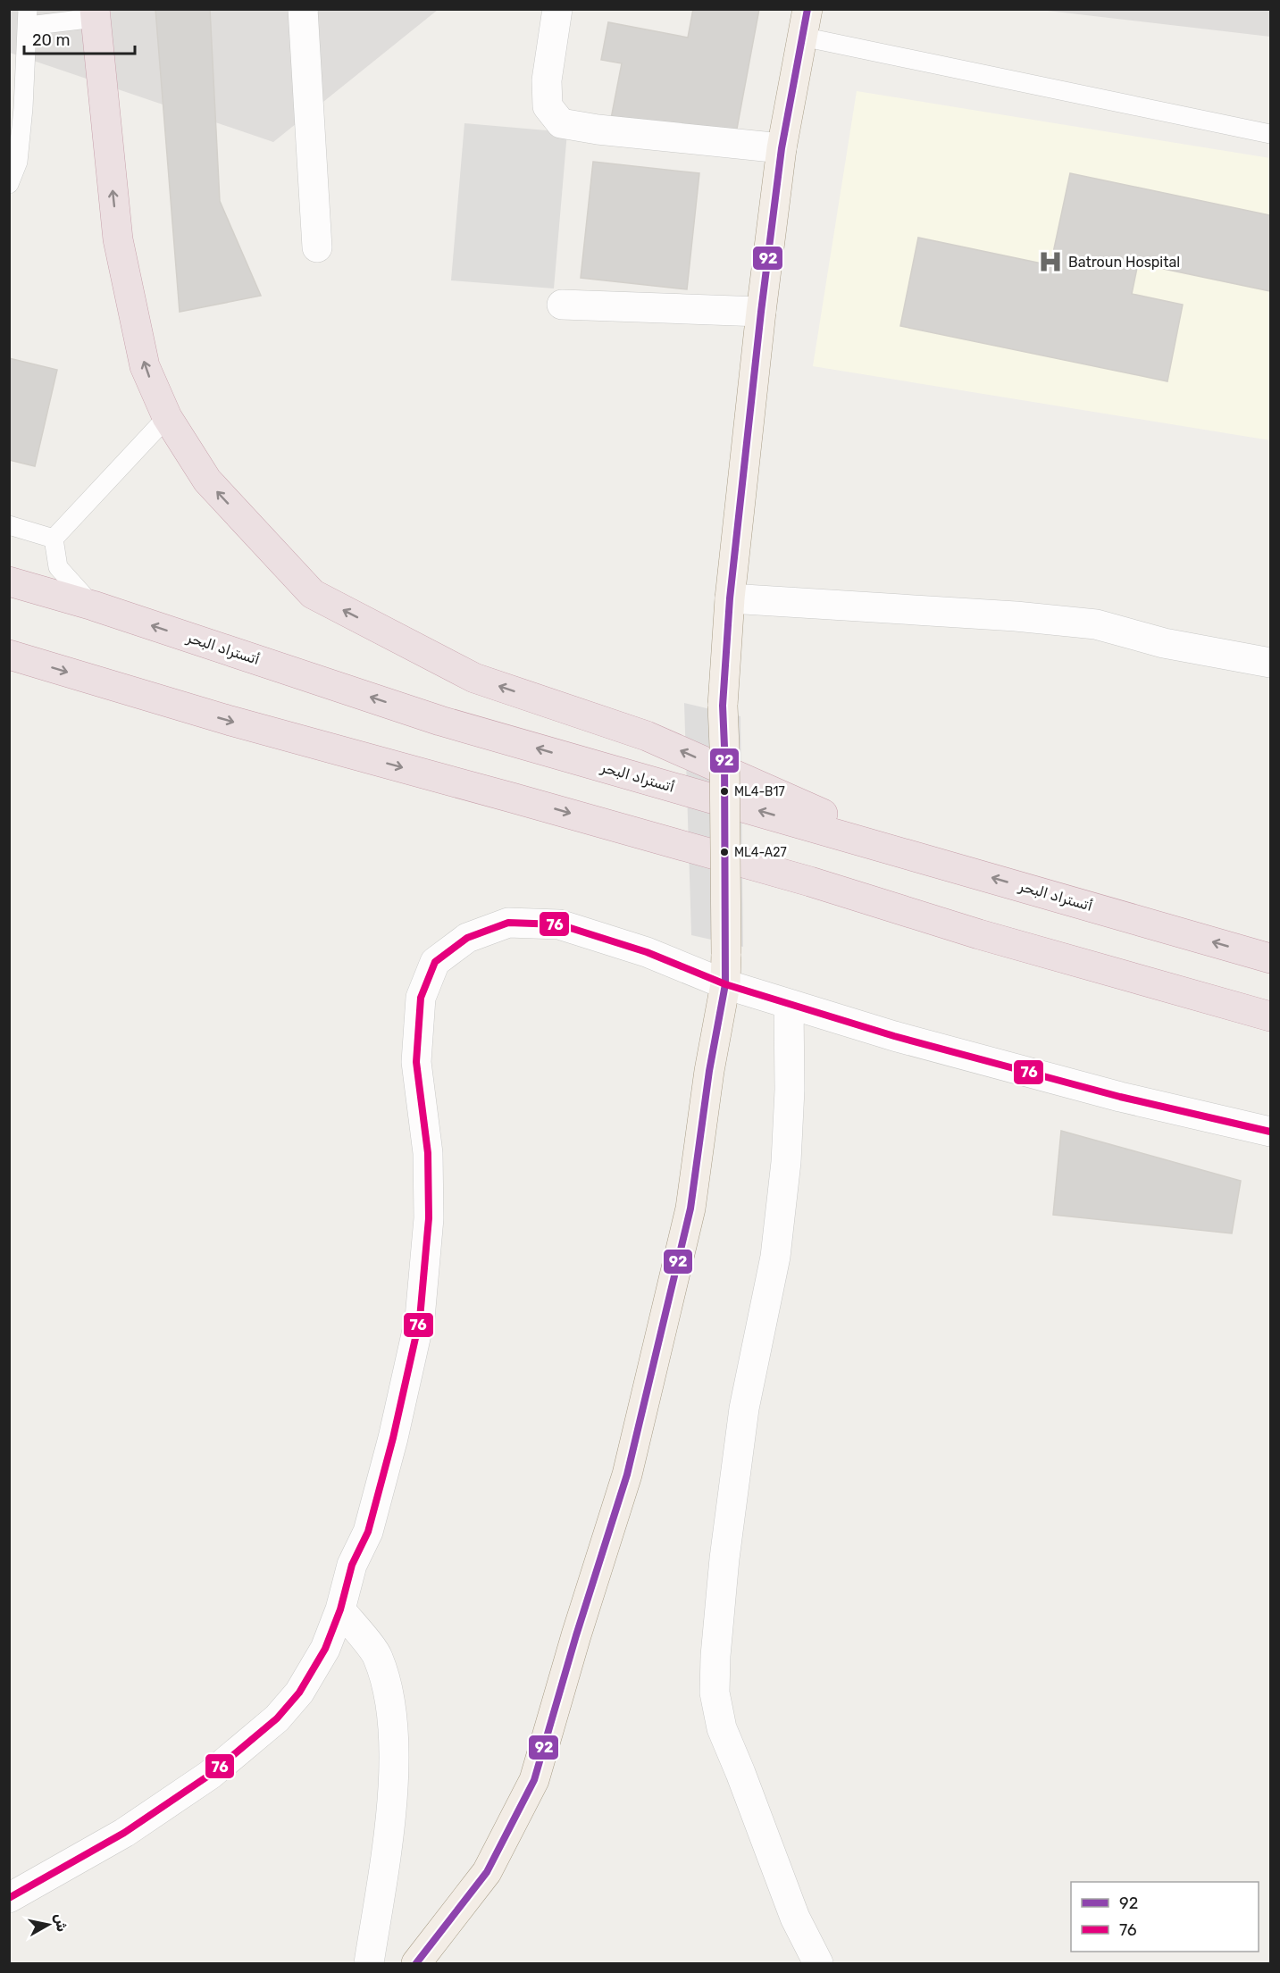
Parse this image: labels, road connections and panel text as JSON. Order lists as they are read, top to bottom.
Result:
{
  "streets": {
    "highway": ["أتستراد البحر"]
  },
  "places": {
    "hospital": ["Batroun Hospital"],
    "other": ["ML4-B17", "ML4-A27"]
  },
  "lines": ["transit line 92", "transit line 76"],
  "legend": ["92", "76"],
  "scale_bar": "20 m",
  "north": "right"
}
